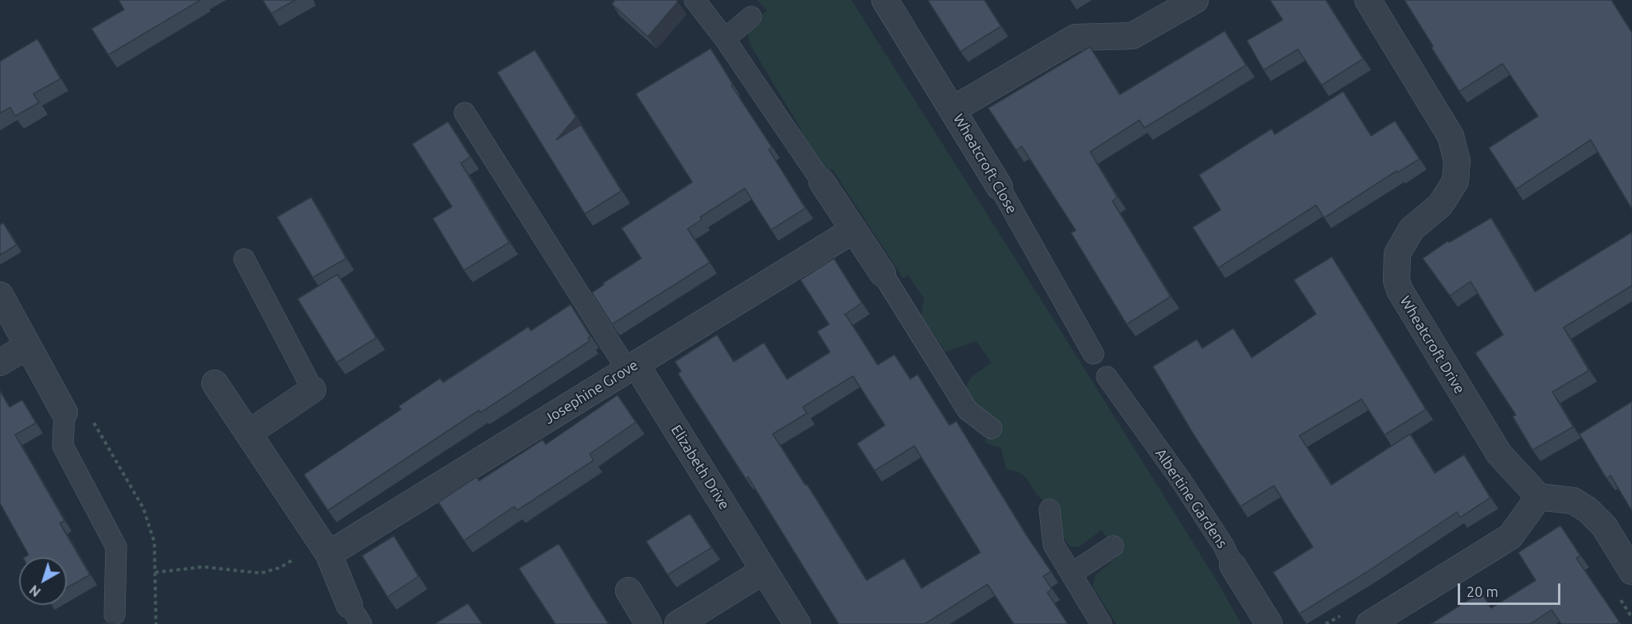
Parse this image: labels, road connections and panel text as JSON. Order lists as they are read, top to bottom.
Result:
{
  "streets": {
    "street": [
      "Wheatcroft Close",
      "Wheatcroft Drive",
      "Josephine Grove",
      "Elizabeth Drive",
      "Albertine Gardens"
    ]
  },
  "crossings": [
    ["Josephine Grove", "Elizabeth Drive"]
  ],
  "scale_bar": "20 m",
  "north": "bottom left"
}
